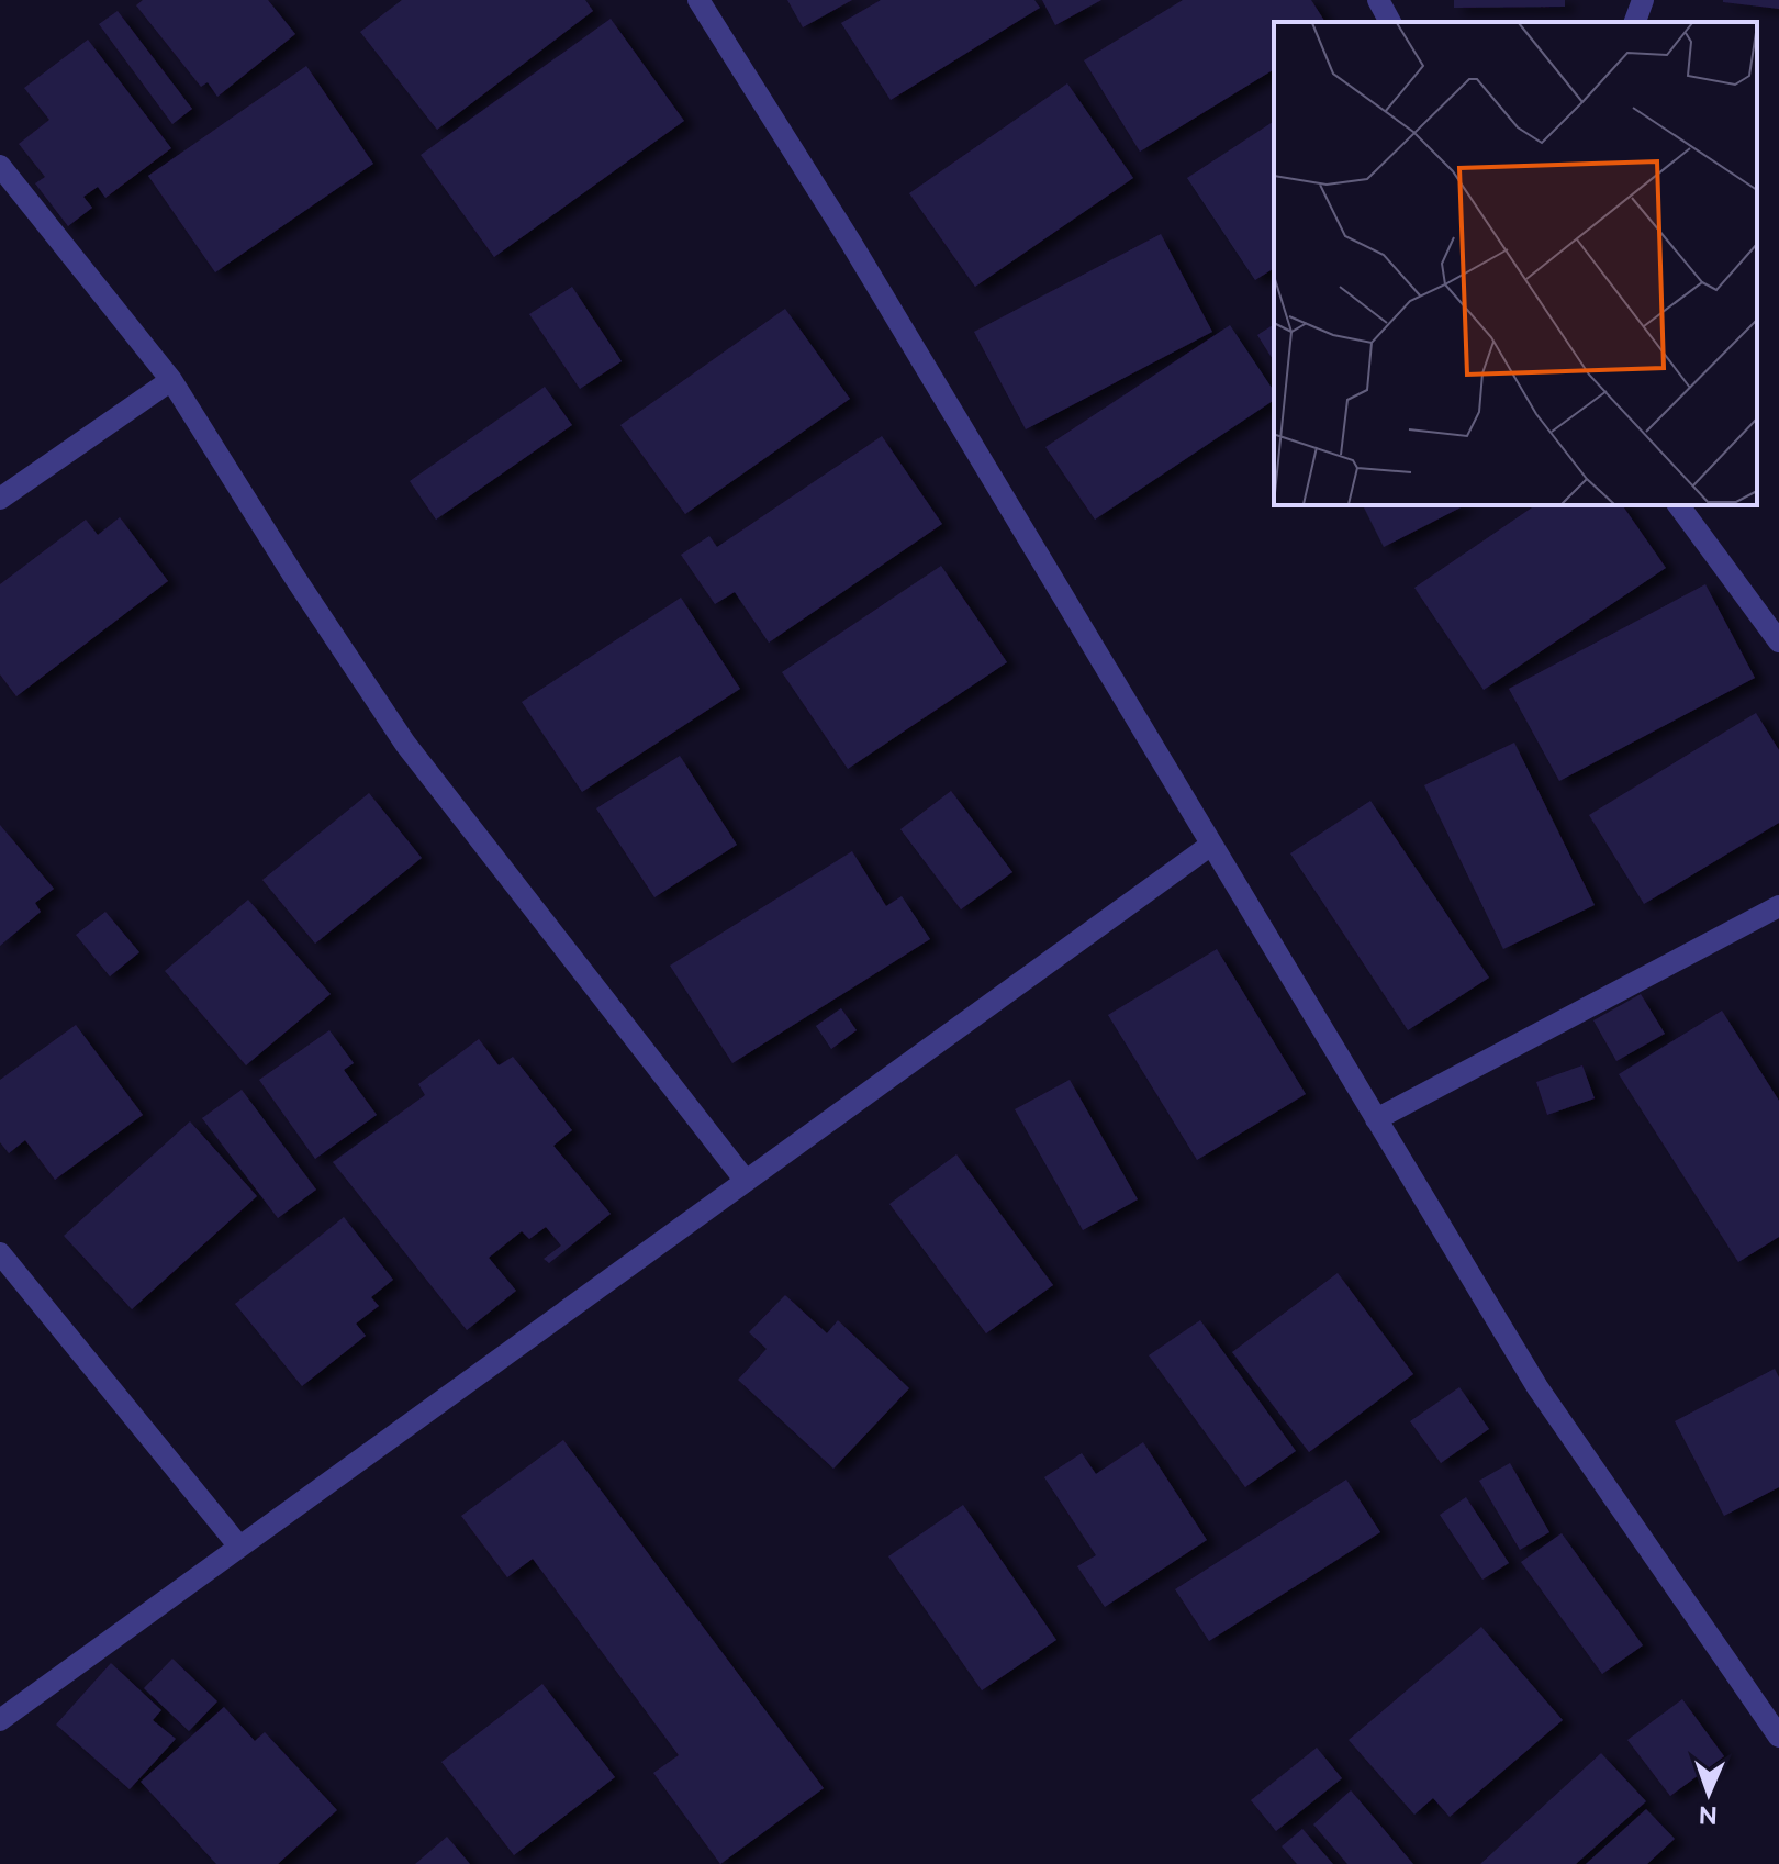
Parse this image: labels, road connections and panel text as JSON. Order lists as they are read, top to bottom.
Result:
{
  "north": "bottom"
}
